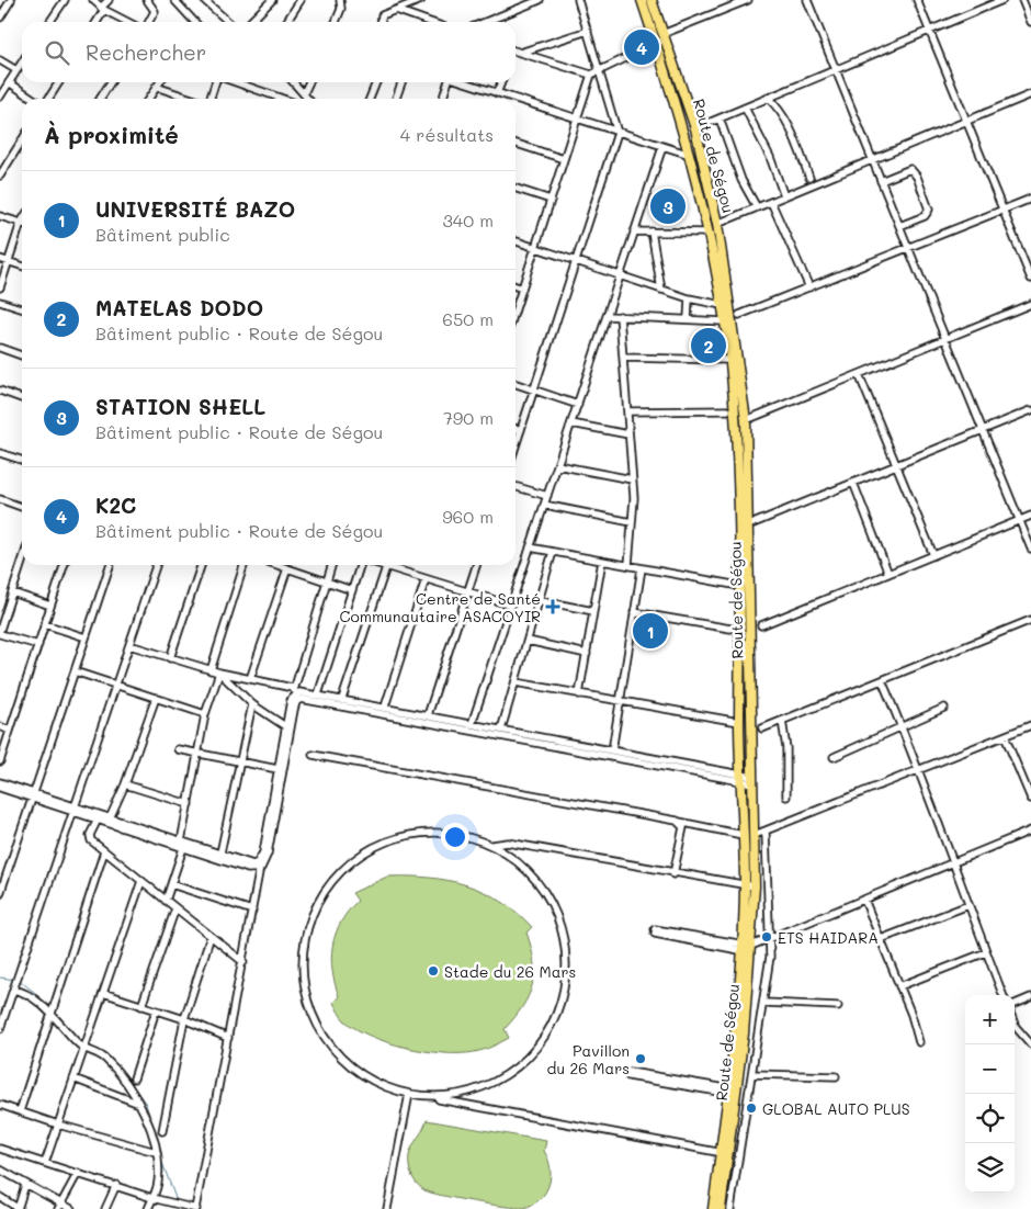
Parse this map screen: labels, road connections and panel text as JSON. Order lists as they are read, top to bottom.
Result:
{
  "streets": {
    "highway": ["Route de Ségou"]
  },
  "places": {
    "health": ["Centre de Santé Communautaire ASACOYIR"],
    "other": [
      "ETS HAIDARA",
      "Stade du 26 Mars",
      "Pavillon du 26 Mars",
      "GLOBAL AUTO PLUS"
    ]
  },
  "page": {
    "search": "Rechercher",
    "pins": [
      "4",
      "3",
      "2",
      "1"
    ],
    "heading": ["À proximité", "4 résultats"],
    "list": [
      {
        "mark": "1",
        "name": "UNIVERSITÉ BAZO",
        "note": "Bâtiment public",
        "value": "340 m"
      },
      {
        "mark": "2",
        "name": "MATELAS DODO",
        "note": "Bâtiment public · Route de Ségou",
        "value": "650 m"
      },
      {
        "mark": "3",
        "name": "STATION SHELL",
        "note": "Bâtiment public · Route de Ségou",
        "value": "790 m"
      },
      {
        "mark": "4",
        "name": "K2C",
        "note": "Bâtiment public · Route de Ségou",
        "value": "960 m"
      }
    ],
    "map_buttons": ["+", "−"]
  }
}
